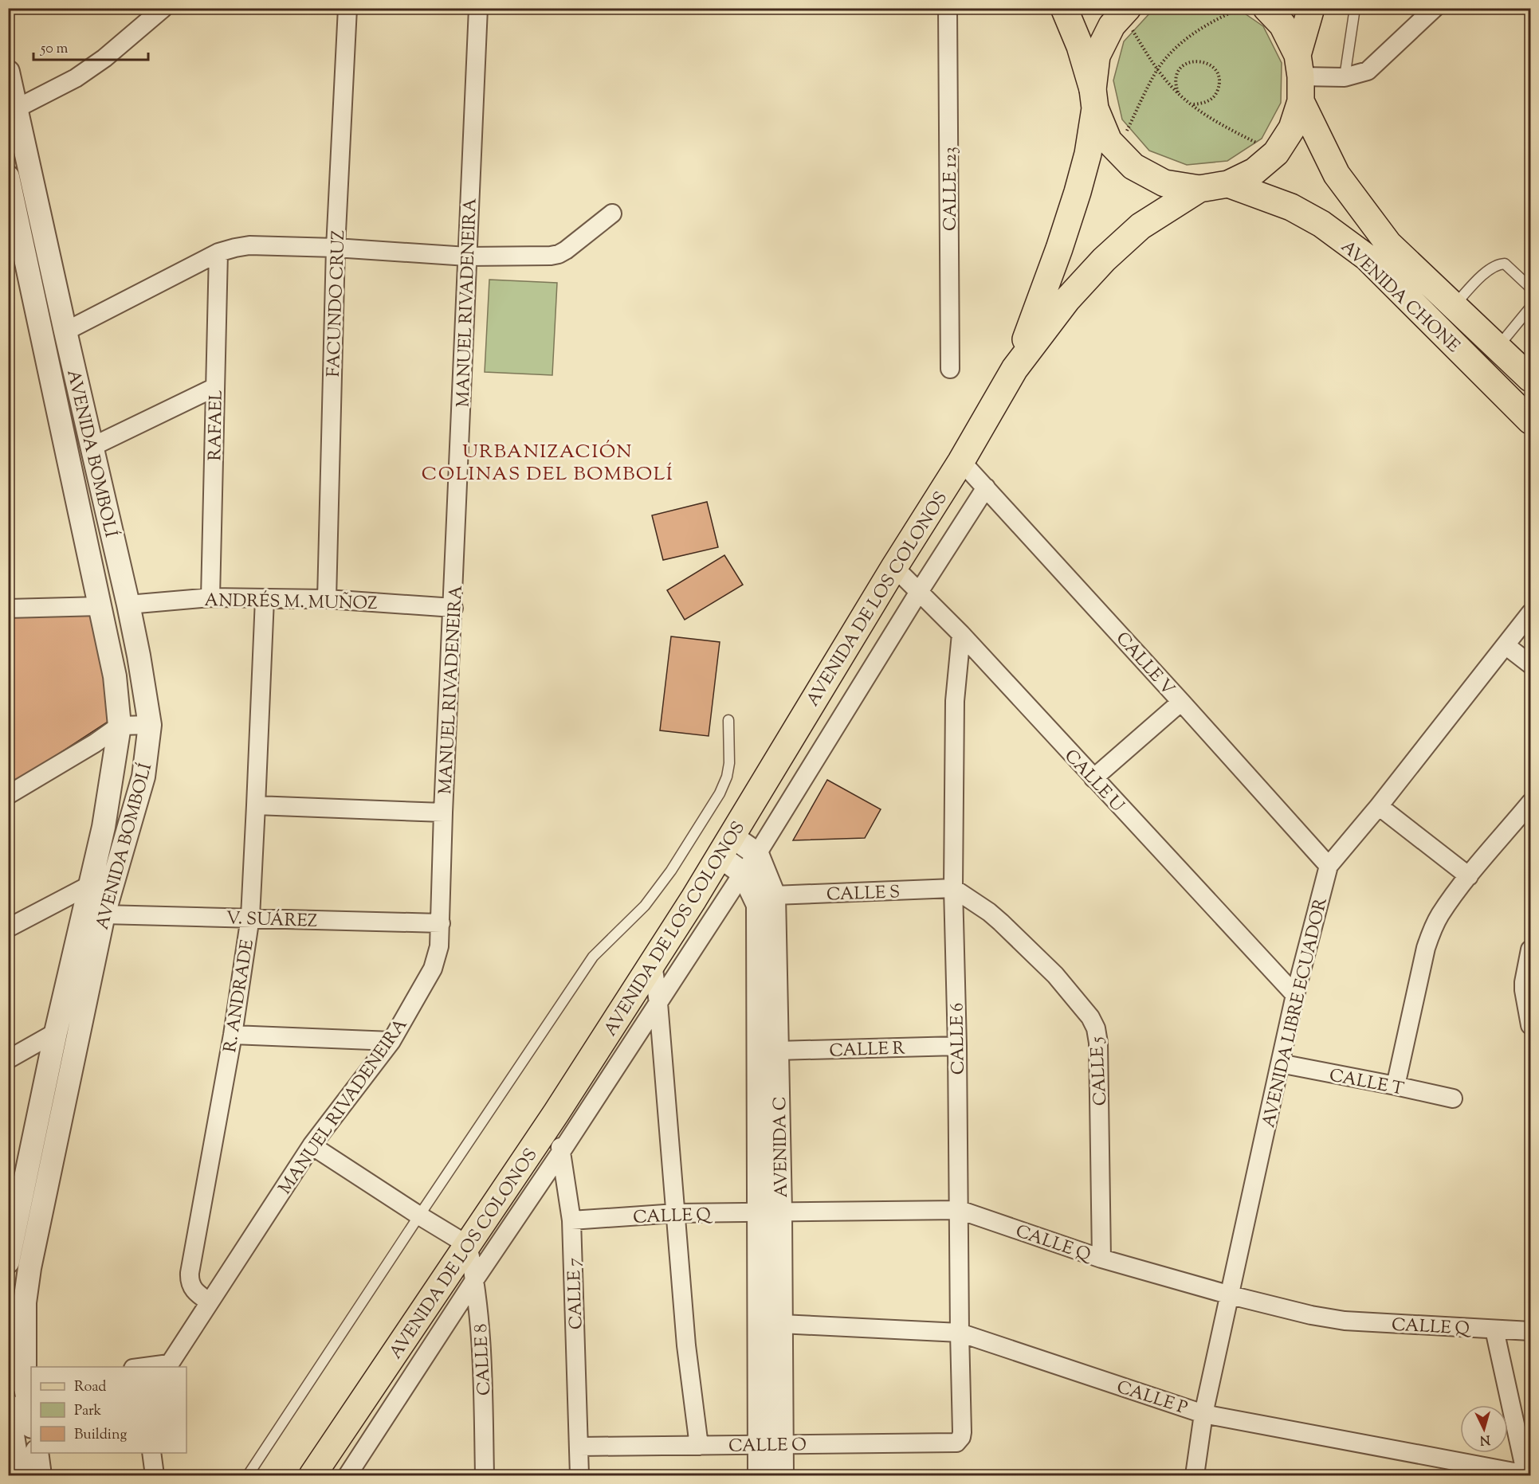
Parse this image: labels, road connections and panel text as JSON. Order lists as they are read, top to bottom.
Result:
{
  "streets": {
    "main road": ["AVENIDA CHONE", "AVENIDA DE LOS COLONOS"],
    "street": [
      "CALLE 123",
      "MANUEL RIVADENEIRA",
      "FACUNDO CRUZ",
      "RAFAEL",
      "AVENIDA BOMBOLÍ",
      "ANDRÉS M. MUÑOZ",
      "CALLE V",
      "CALLE U",
      "CALLE S",
      "V. SUÁREZ",
      "R. ANDRADE",
      "AVENIDA LIBRE ECUADOR",
      "CALLE 6",
      "CALLE R",
      "CALLE 5",
      "CALLE T",
      "AVENIDA C",
      "CALLE Q",
      "CALLE 7",
      "CALLE 8",
      "CALLE P",
      "CALLE O"
    ]
  },
  "crossings": [
    ["MANUEL RIVADENEIRA", "ANDRÉS M. MUÑOZ"],
    ["MANUEL RIVADENEIRA", "V. SUÁREZ"],
    ["MANUEL RIVADENEIRA", "R. ANDRADE"],
    ["FACUNDO CRUZ", "ANDRÉS M. MUÑOZ"],
    ["RAFAEL", "ANDRÉS M. MUÑOZ"],
    ["AVENIDA BOMBOLÍ", "ANDRÉS M. MUÑOZ"],
    ["AVENIDA BOMBOLÍ", "V. SUÁREZ"],
    ["AVENIDA DE LOS COLONOS", "CALLE V"],
    ["AVENIDA DE LOS COLONOS", "CALLE U"],
    ["AVENIDA DE LOS COLONOS", "AVENIDA C"],
    ["AVENIDA DE LOS COLONOS", "CALLE 7"],
    ["AVENIDA DE LOS COLONOS", "CALLE 8"],
    ["ANDRÉS M. MUÑOZ", "R. ANDRADE"],
    ["CALLE V", "AVENIDA LIBRE ECUADOR"],
    ["CALLE U", "AVENIDA LIBRE ECUADOR"],
    ["CALLE U", "CALLE 6"],
    ["CALLE S", "CALLE 6"],
    ["CALLE S", "CALLE 5"],
    ["CALLE S", "AVENIDA C"],
    ["V. SUÁREZ", "R. ANDRADE"],
    ["AVENIDA LIBRE ECUADOR", "CALLE T"],
    ["AVENIDA LIBRE ECUADOR", "CALLE Q"],
    ["AVENIDA LIBRE ECUADOR", "CALLE P"],
    ["CALLE 6", "CALLE R"],
    ["CALLE 6", "CALLE 5"],
    ["CALLE 6", "CALLE Q"],
    ["CALLE 6", "CALLE P"],
    ["CALLE 6", "CALLE O"],
    ["CALLE R", "AVENIDA C"],
    ["CALLE 5", "CALLE Q"],
    ["AVENIDA C", "CALLE Q"],
    ["AVENIDA C", "CALLE P"],
    ["AVENIDA C", "CALLE O"],
    ["CALLE Q", "CALLE 7"],
    ["CALLE 7", "CALLE O"]
  ],
  "districts": ["URBANIZACIÓN COLINAS DEL BOMBOLÍ"],
  "legend": ["Road", "Park", "Building"],
  "scale_bar": "50 m",
  "north": "bottom"
}
